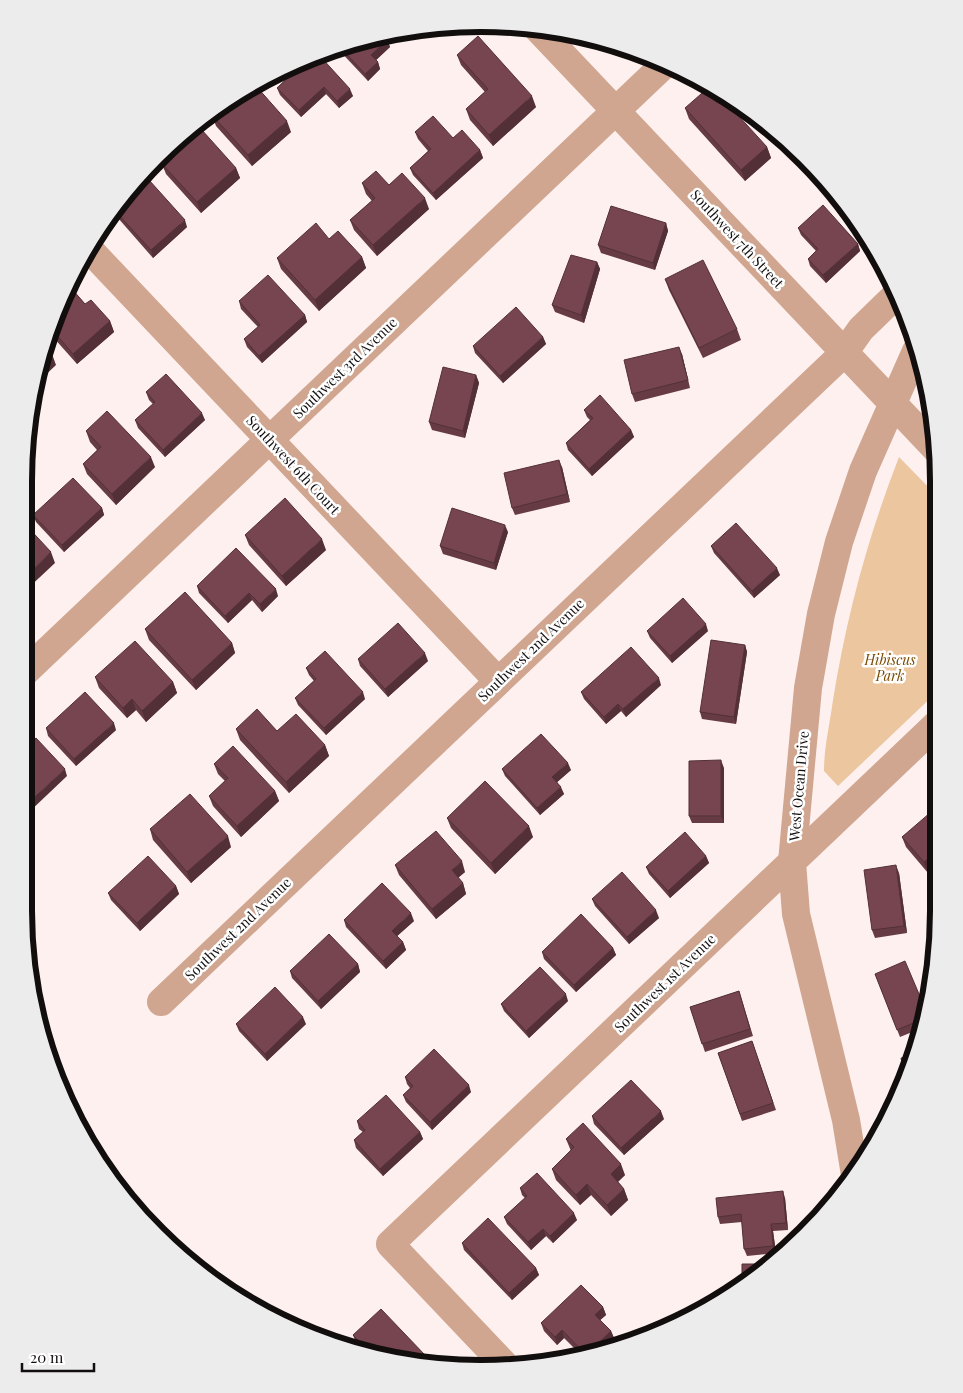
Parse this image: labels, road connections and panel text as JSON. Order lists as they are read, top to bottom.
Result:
{
  "streets": {
    "street": [
      "Southwest 7th Street",
      "Southwest 3rd Avenue",
      "Southwest 6th Court",
      "Southwest 2nd Avenue",
      "West Ocean Drive",
      "Southwest 1st Avenue"
    ]
  },
  "crossings": [
    ["Southwest 7th Street", "Southwest 3rd Avenue"],
    ["Southwest 7th Street", "Southwest 2nd Avenue"],
    ["Southwest 7th Street", "West Ocean Drive"],
    ["Southwest 3rd Avenue", "Southwest 6th Court"],
    ["Southwest 6th Court", "Southwest 2nd Avenue"],
    ["West Ocean Drive", "Southwest 1st Avenue"]
  ],
  "parks": ["Hibiscus Park"],
  "scale_bar": "20 m"
}
